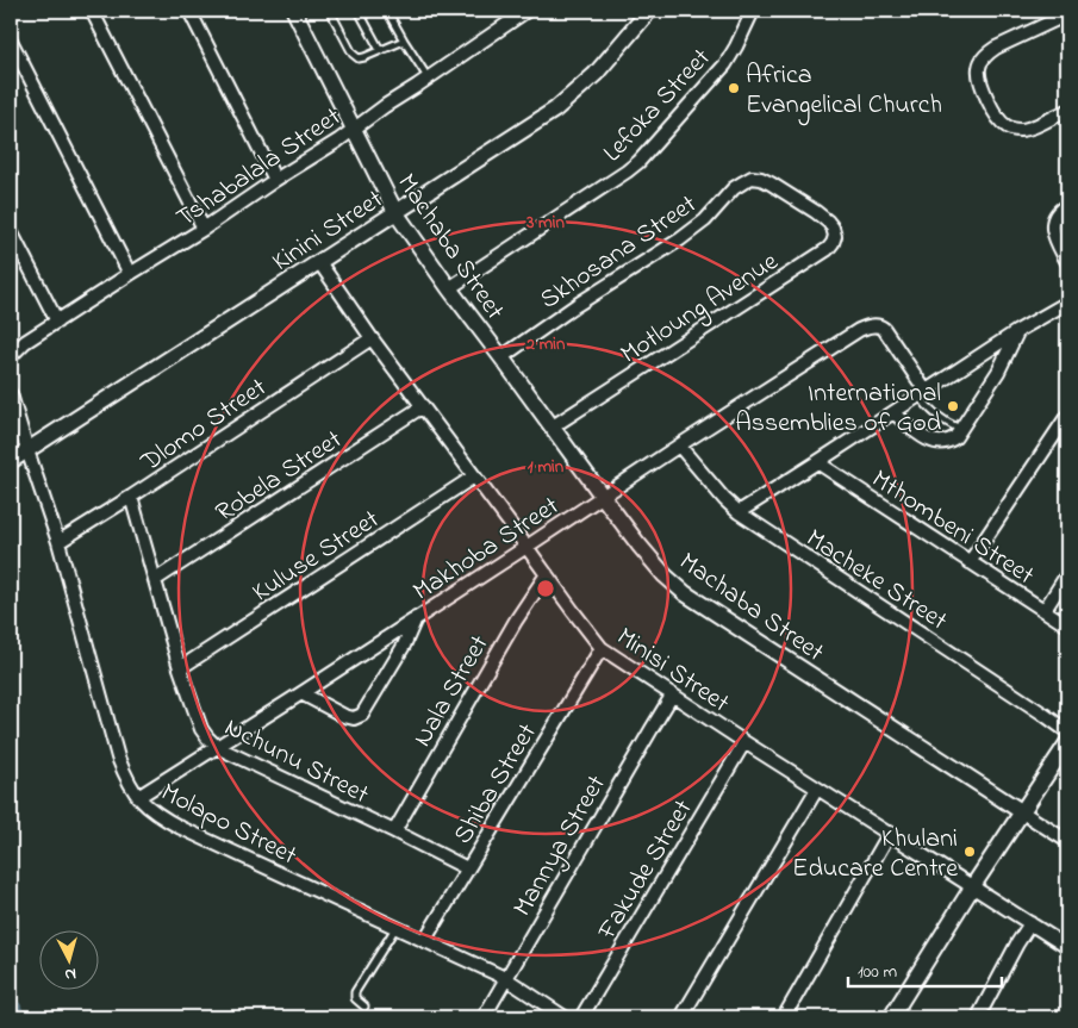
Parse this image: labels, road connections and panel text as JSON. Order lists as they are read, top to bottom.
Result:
{
  "streets": {
    "street": [
      "Lefoka Street",
      "Tshabalala Street",
      "Kinini Street",
      "Machaba Street",
      "Skhosana Street",
      "Motloung Avenue",
      "Dlomo Street",
      "Robela Street",
      "Mthombeni Street",
      "Makhoba Street",
      "Kuluse Street",
      "Macheke Street",
      "Minisi Street",
      "Nala Street",
      "Nchunu Street",
      "Shiba Street",
      "Molapo Street",
      "Mannya Street",
      "Fakude Street"
    ]
  },
  "crossings": [
    ["Lefoka Street", "Machaba Street"],
    ["Tshabalala Street", "Machaba Street"],
    ["Kinini Street", "Machaba Street"],
    ["Kinini Street", "Minisi Street"],
    ["Kinini Street", "Molapo Street"],
    ["Machaba Street", "Skhosana Street"],
    ["Machaba Street", "Motloung Avenue"],
    ["Machaba Street", "Makhoba Street"],
    ["Skhosana Street", "Motloung Avenue"],
    ["Dlomo Street", "Minisi Street"],
    ["Dlomo Street", "Nchunu Street"],
    ["Dlomo Street", "Molapo Street"],
    ["Robela Street", "Minisi Street"],
    ["Robela Street", "Nchunu Street"],
    ["Makhoba Street", "Macheke Street"],
    ["Makhoba Street", "Minisi Street"],
    ["Makhoba Street", "Nchunu Street"],
    ["Makhoba Street", "Molapo Street"],
    ["Kuluse Street", "Minisi Street"],
    ["Kuluse Street", "Nchunu Street"],
    ["Minisi Street", "Nala Street"],
    ["Minisi Street", "Shiba Street"],
    ["Minisi Street", "Mannya Street"],
    ["Minisi Street", "Fakude Street"],
    ["Nala Street", "Nchunu Street"],
    ["Nchunu Street", "Shiba Street"],
    ["Shiba Street", "Molapo Street"],
    ["Molapo Street", "Mannya Street"]
  ],
  "places": ["Africa Evangelical Church", "International Assemblies of God", "Khulani Educare Centre"],
  "scale_bar": "100 m",
  "north": "bottom",
  "rings": ["3 min", "2 min", "1 min"]
}
